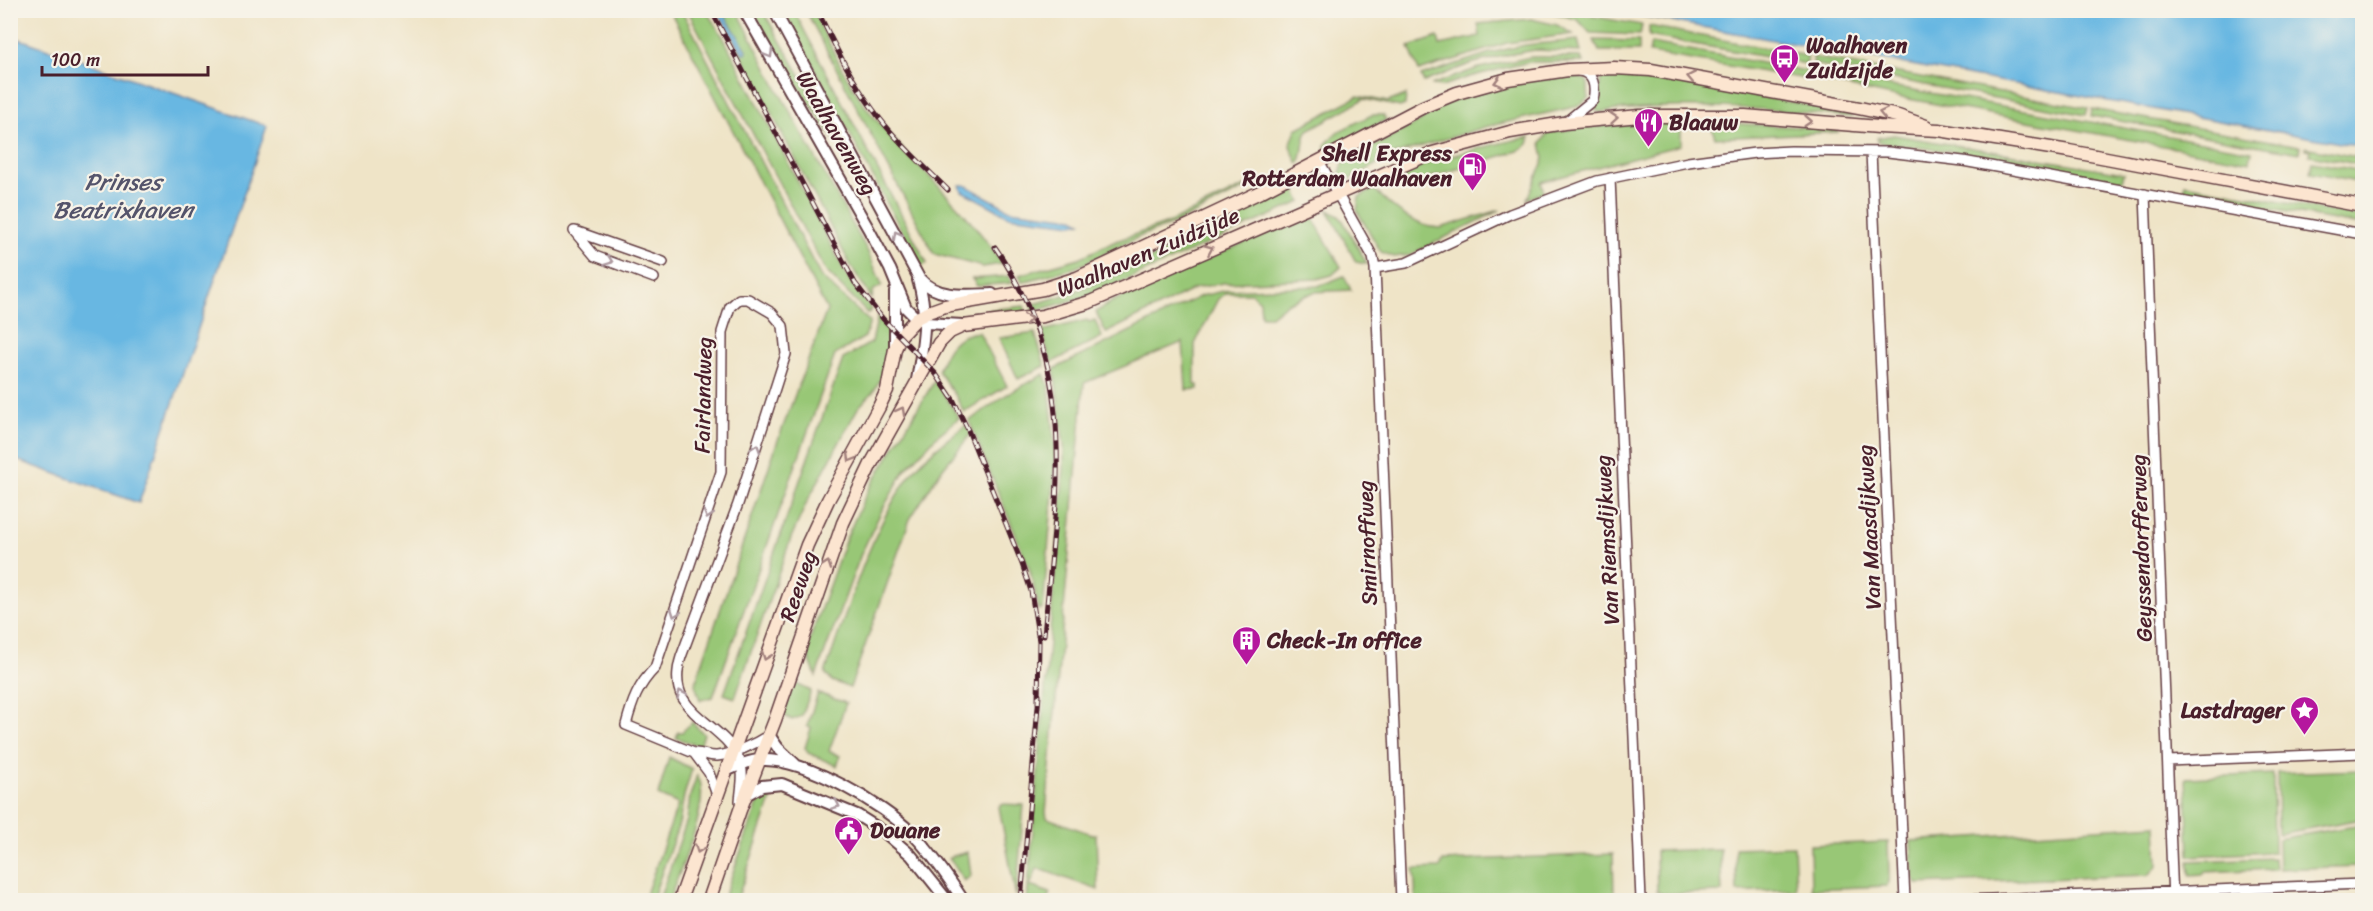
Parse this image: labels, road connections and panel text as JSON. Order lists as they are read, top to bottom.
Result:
{
  "streets": {
    "main road": ["Waalhaven Zuidzijde", "Reeweg"],
    "street": [
      "Waalhavenweg",
      "Fairlandweg",
      "Van Maasdijkweg",
      "Van Riemsdijkweg",
      "Smirnoffweg",
      "Geyssendorfferweg"
    ]
  },
  "crossings": [
    ["Waalhavenweg", "Waalhaven Zuidzijde"],
    ["Waalhavenweg", "Reeweg"],
    ["Waalhaven Zuidzijde", "Smirnoffweg"],
    ["Waalhaven Zuidzijde", "Reeweg"]
  ],
  "water": ["Prinses Beatrixhaven"],
  "places": {
    "bus stop": ["Waalhaven Zuidzijde"],
    "restaurant": ["Blaauw"],
    "fuel station": ["Shell Express Rotterdam Waalhaven"],
    "building": ["Check-In office"],
    "place": ["Lastdrager"],
    "public building": ["Douane"]
  },
  "scale_bar": "100 m"
}
